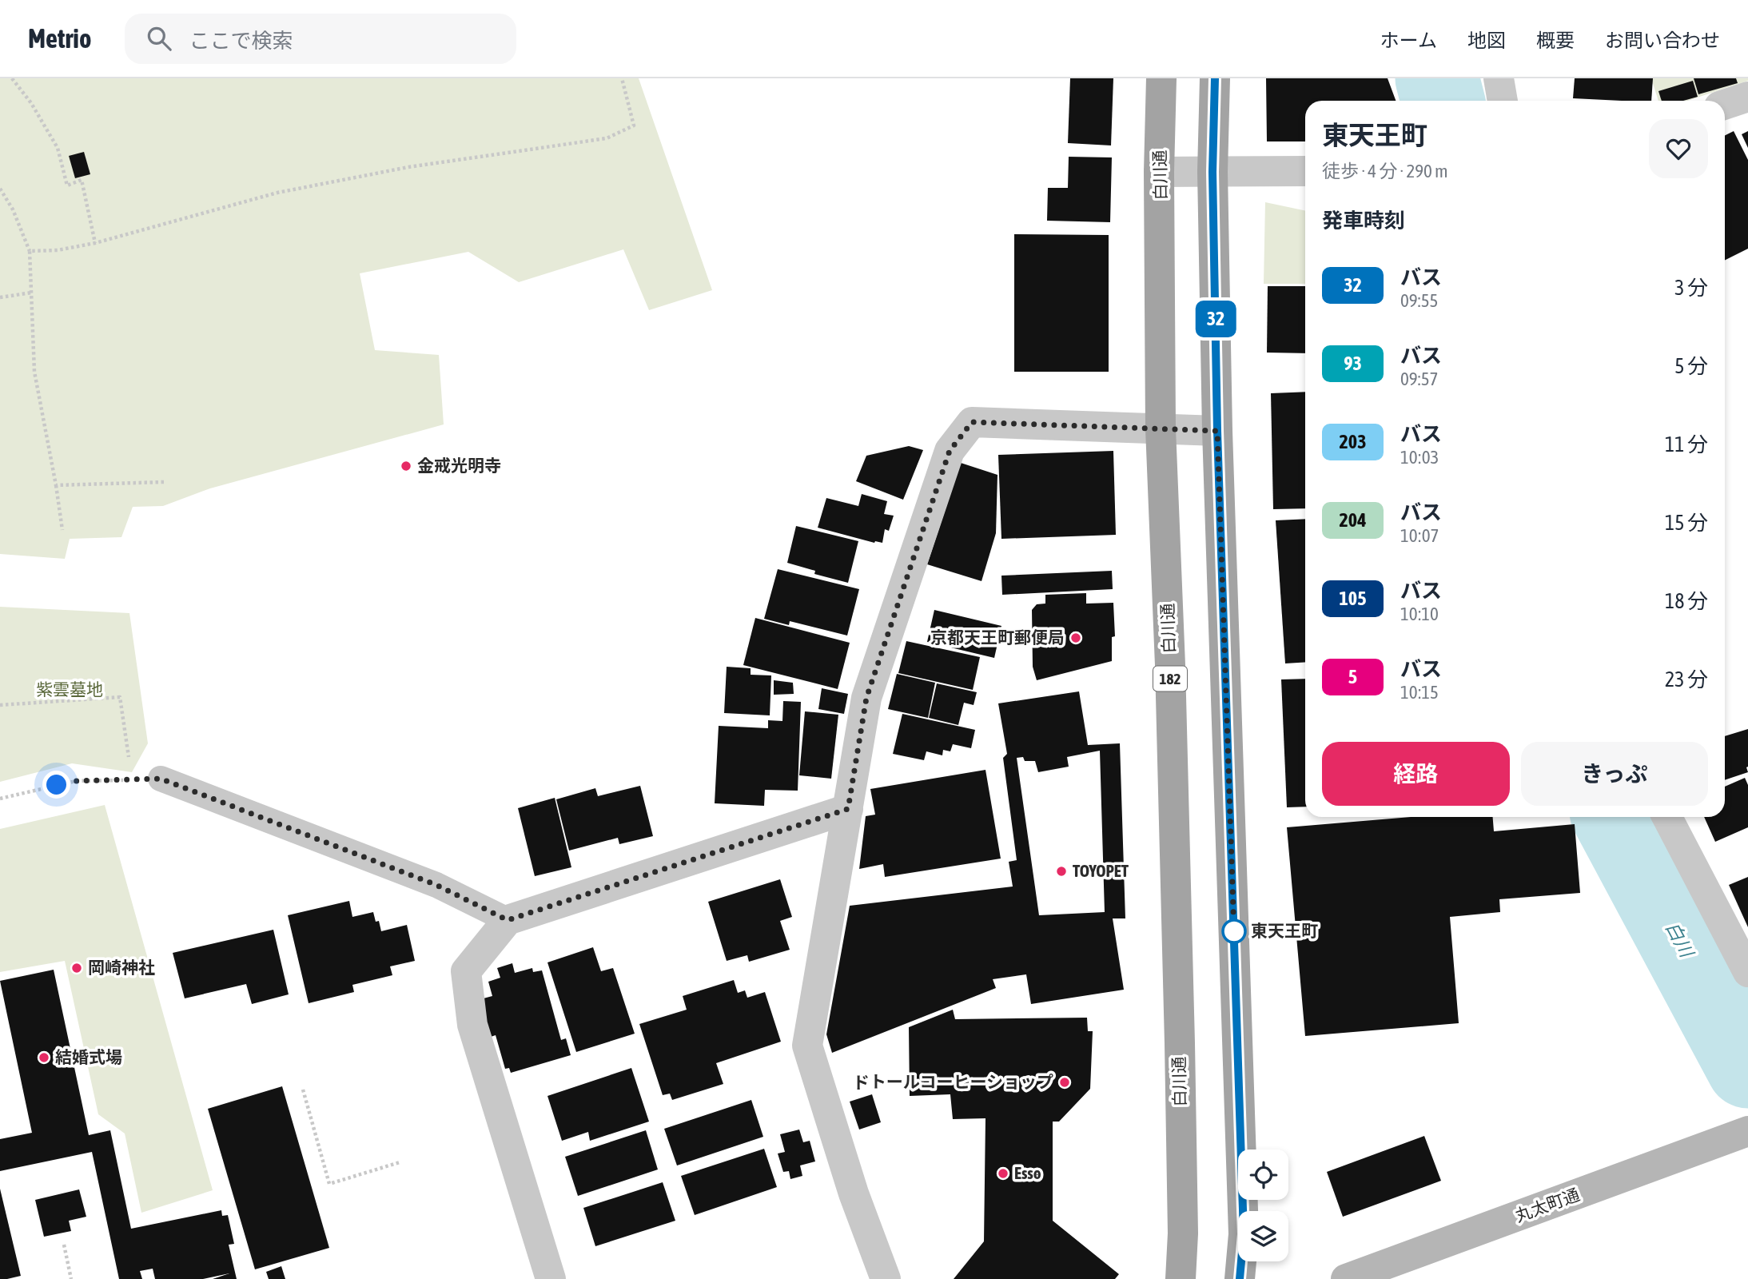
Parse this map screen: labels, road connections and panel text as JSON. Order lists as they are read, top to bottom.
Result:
{
  "streets": {
    "main road": ["白川通", "182"],
    "street": ["丸太町通"]
  },
  "water": ["白川"],
  "parks": ["紫雲墓地"],
  "places": [
    "金戒光明寺",
    "京都天王町郵便局",
    "TOYOPET",
    "東天王町",
    "岡崎神社",
    "結婚式場",
    "ドトールコーヒーショップ",
    "Esso"
  ],
  "lines": ["bus line 32"],
  "page": {
    "header": "Metrio",
    "search": "ここで検索",
    "nav": [
      "ホーム",
      "地図",
      "概要",
      "お問い合わせ"
    ],
    "on_map": "32",
    "heading": [
      ["東天王町", "徒歩 · 4 分 · 290 m"],
      "発車時刻"
    ],
    "list": [
      {
        "mark": "32",
        "name": "バス",
        "note": "09:55",
        "value": "3 分"
      },
      {
        "mark": "93",
        "name": "バス",
        "note": "09:57",
        "value": "5 分"
      },
      {
        "mark": "203",
        "name": "バス",
        "note": "10:03",
        "value": "11 分"
      },
      {
        "mark": "204",
        "name": "バス",
        "note": "10:07",
        "value": "15 分"
      },
      {
        "mark": "105",
        "name": "バス",
        "note": "10:10",
        "value": "18 分"
      },
      {
        "mark": "5",
        "name": "バス",
        "note": "10:15",
        "value": "23 分"
      }
    ],
    "buttons": ["経路", "きっぷ"]
  }
}
